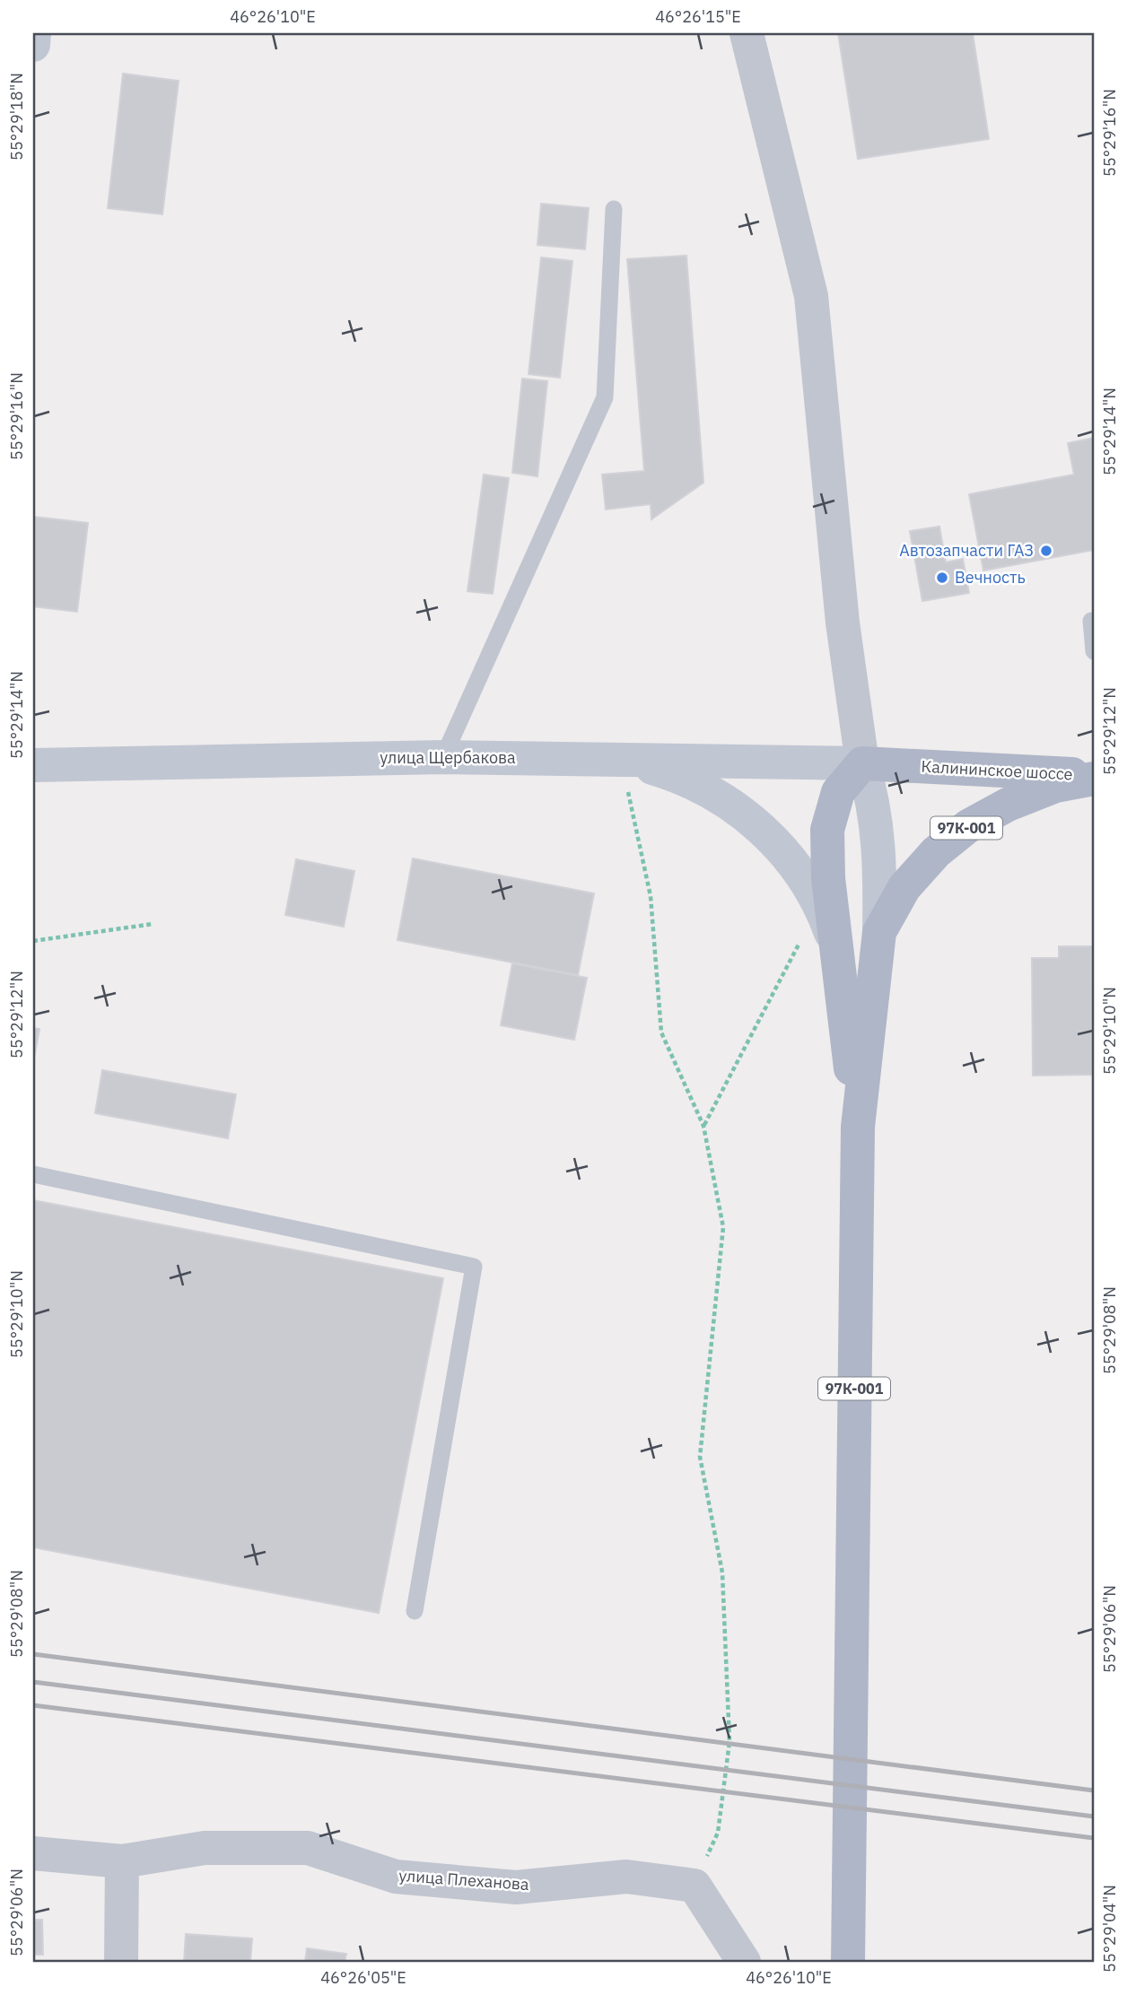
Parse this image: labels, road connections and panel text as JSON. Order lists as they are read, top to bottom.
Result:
{
  "streets": {
    "main road": ["улица Щербакова", "Калининское шоссе", "97К-001"],
    "street": ["улица Плеханова"]
  },
  "crossings": [
    ["улица Щербакова", "Калининское шоссе"],
    ["улица Щербакова", "97К-001"],
    ["Калининское шоссе", "97К-001"]
  ],
  "places": ["Автозапчасти ГАЗ", "Вечность"],
  "coordinates": [
    "46°26'10\"E",
    "46°26'15\"E",
    "55°29'18\"N",
    "55°29'16\"N",
    "55°29'14\"N",
    "55°29'12\"N",
    "55°29'10\"N",
    "55°29'08\"N",
    "55°29'06\"N",
    "55°29'04\"N",
    "46°26'05\"E"
  ]
}
